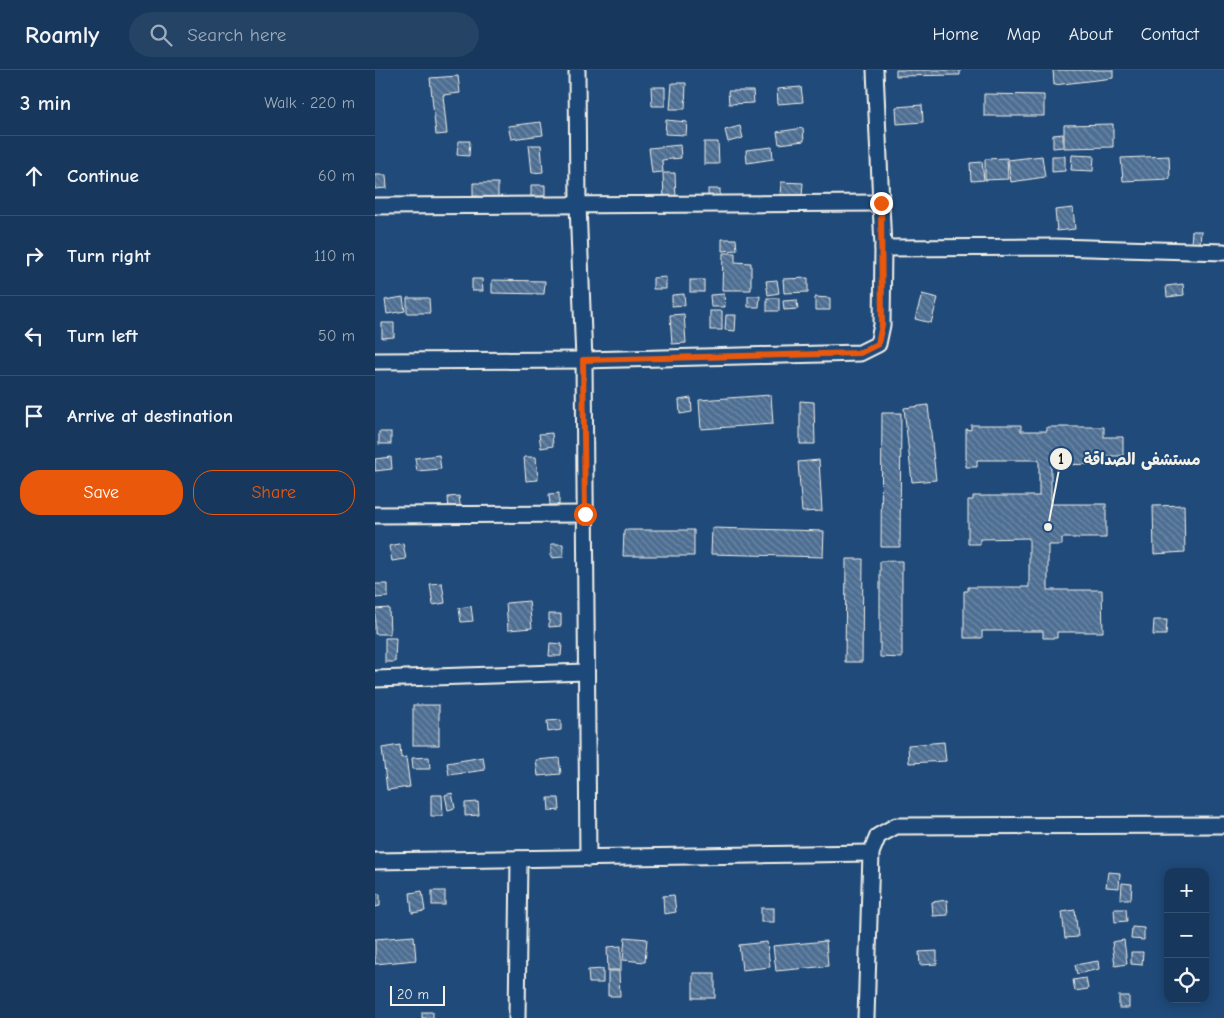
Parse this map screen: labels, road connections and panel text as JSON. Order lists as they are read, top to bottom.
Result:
{
  "places": ["مستشفى الصداقة"],
  "scale_bar": "20 m",
  "page": {
    "header": "Roamly",
    "search": "Search here",
    "nav": [
      "Home",
      "Map",
      "About",
      "Contact"
    ],
    "heading": ["3 min", "Walk · 220 m"],
    "list": [
      ["Continue", "60 m"],
      ["Turn right", "110 m"],
      ["Turn left", "50 m"],
      "Arrive at destination"
    ],
    "buttons": ["Save", "Share"],
    "map_buttons": ["+", "−"],
    "scale": "20 m"
  }
}
